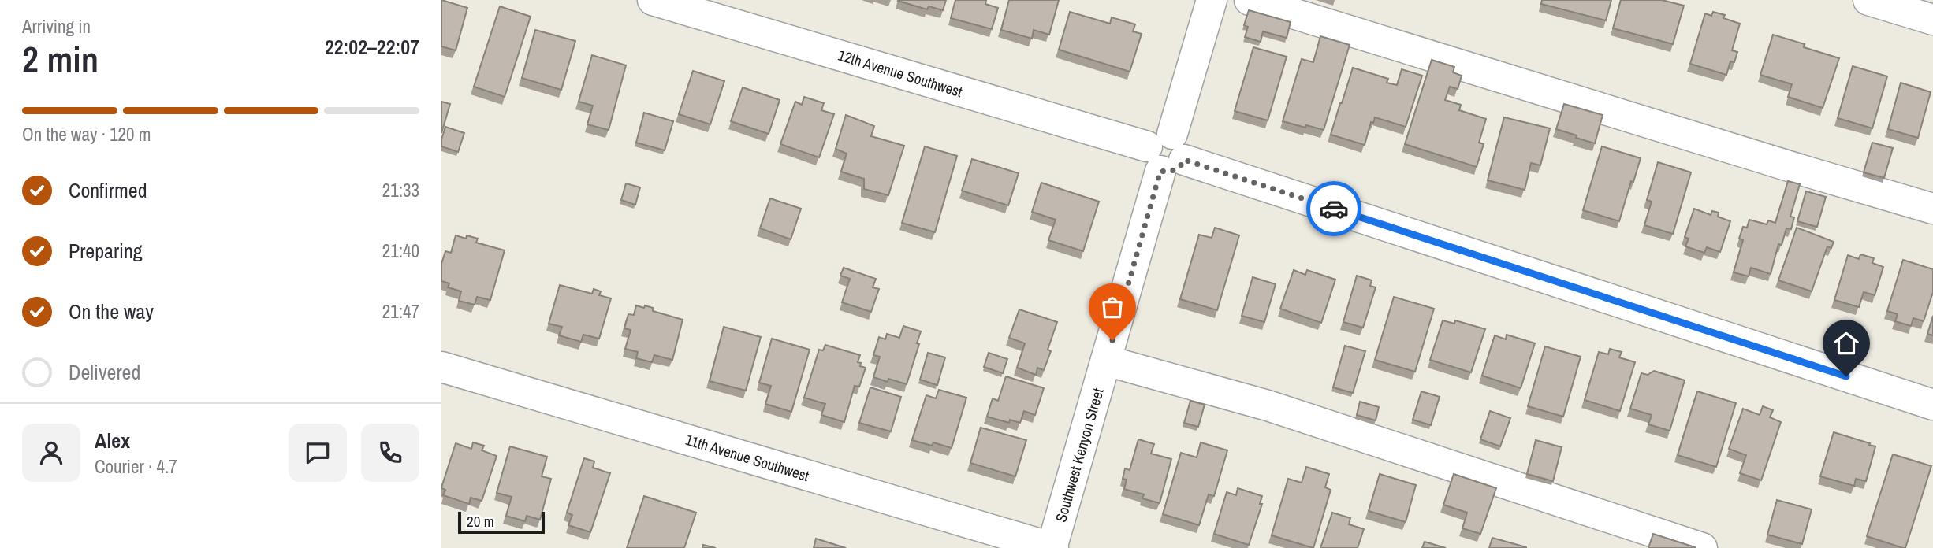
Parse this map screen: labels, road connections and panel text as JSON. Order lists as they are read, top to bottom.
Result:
{
  "streets": {
    "street": ["12th Avenue Southwest", "Southwest Kenyon Street", "11th Avenue Southwest"]
  },
  "crossings": [
    ["12th Avenue Southwest", "Southwest Kenyon Street"],
    ["Southwest Kenyon Street", "11th Avenue Southwest"]
  ],
  "scale_bar": "20 m",
  "page": {
    "heading": ["2 min", "Arriving in", "22:02–22:07"],
    "panel": ["Alex", "Courier · 4.7"],
    "bar": "On the way · 120 m",
    "list": [
      ["Confirmed", "21:33"],
      ["Preparing", "21:40"],
      ["On the way", "21:47"],
      "Delivered"
    ],
    "scale": "20 m"
  }
}
